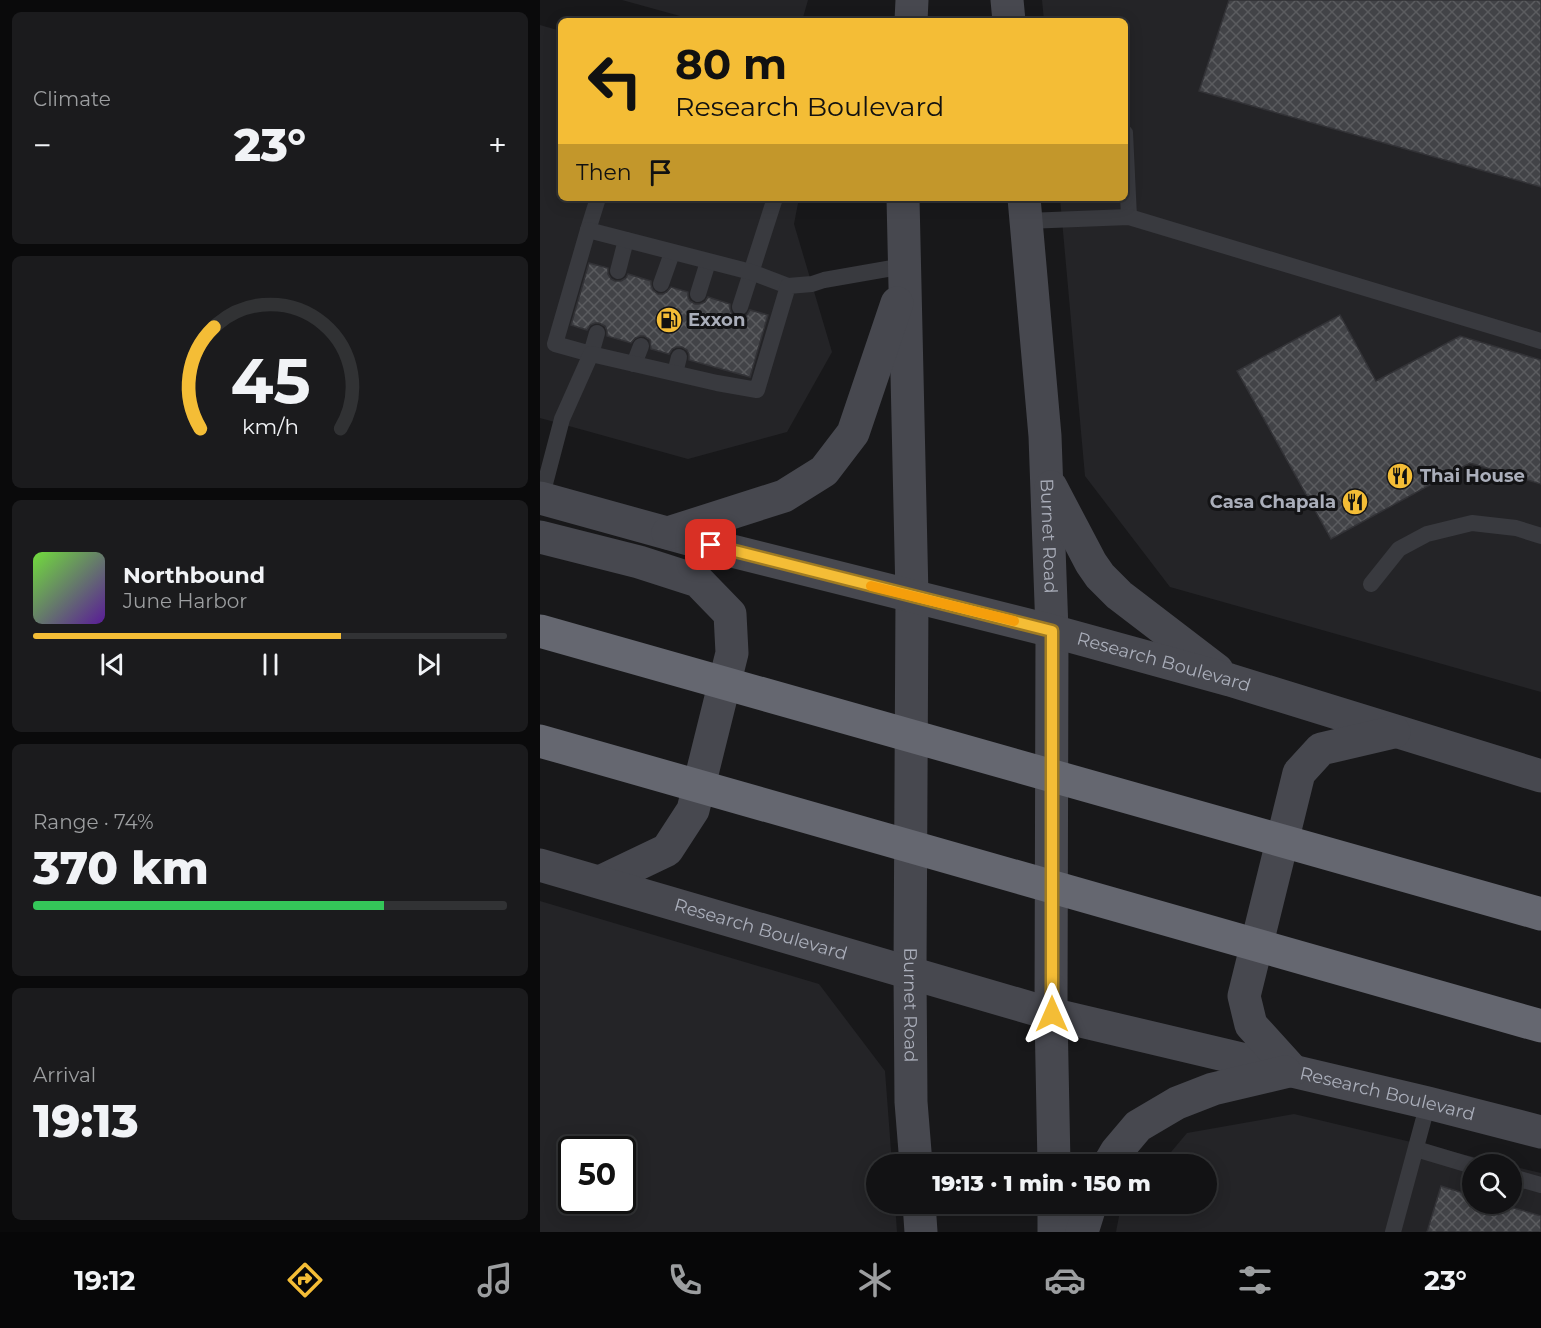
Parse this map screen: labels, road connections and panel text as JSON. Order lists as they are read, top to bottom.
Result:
{
  "streets": {
    "main road": ["Burnet Road", "Research Boulevard"]
  },
  "crossings": [
    ["Burnet Road", "Research Boulevard"]
  ],
  "places": {
    "fuel station": ["Exxon"],
    "restaurant": ["Thai House", "Casa Chapala"]
  },
  "page": {
    "tile": [
      "Climate",
      ["Range · 74%", "370 km"],
      ["Arrival", "19:13"]
    ],
    "turn": ["80 m", "Research Boulevard"],
    "heat": ["−", "23°", "+"],
    "then": "Then",
    "song": ["Northbound", "June Harbor"],
    "limit": "50",
    "trip": "19:13 · 1 min · 150 m",
    "tabs": ["19:12", "23°"],
    "gauge": ["45", "km/h"]
  }
}
